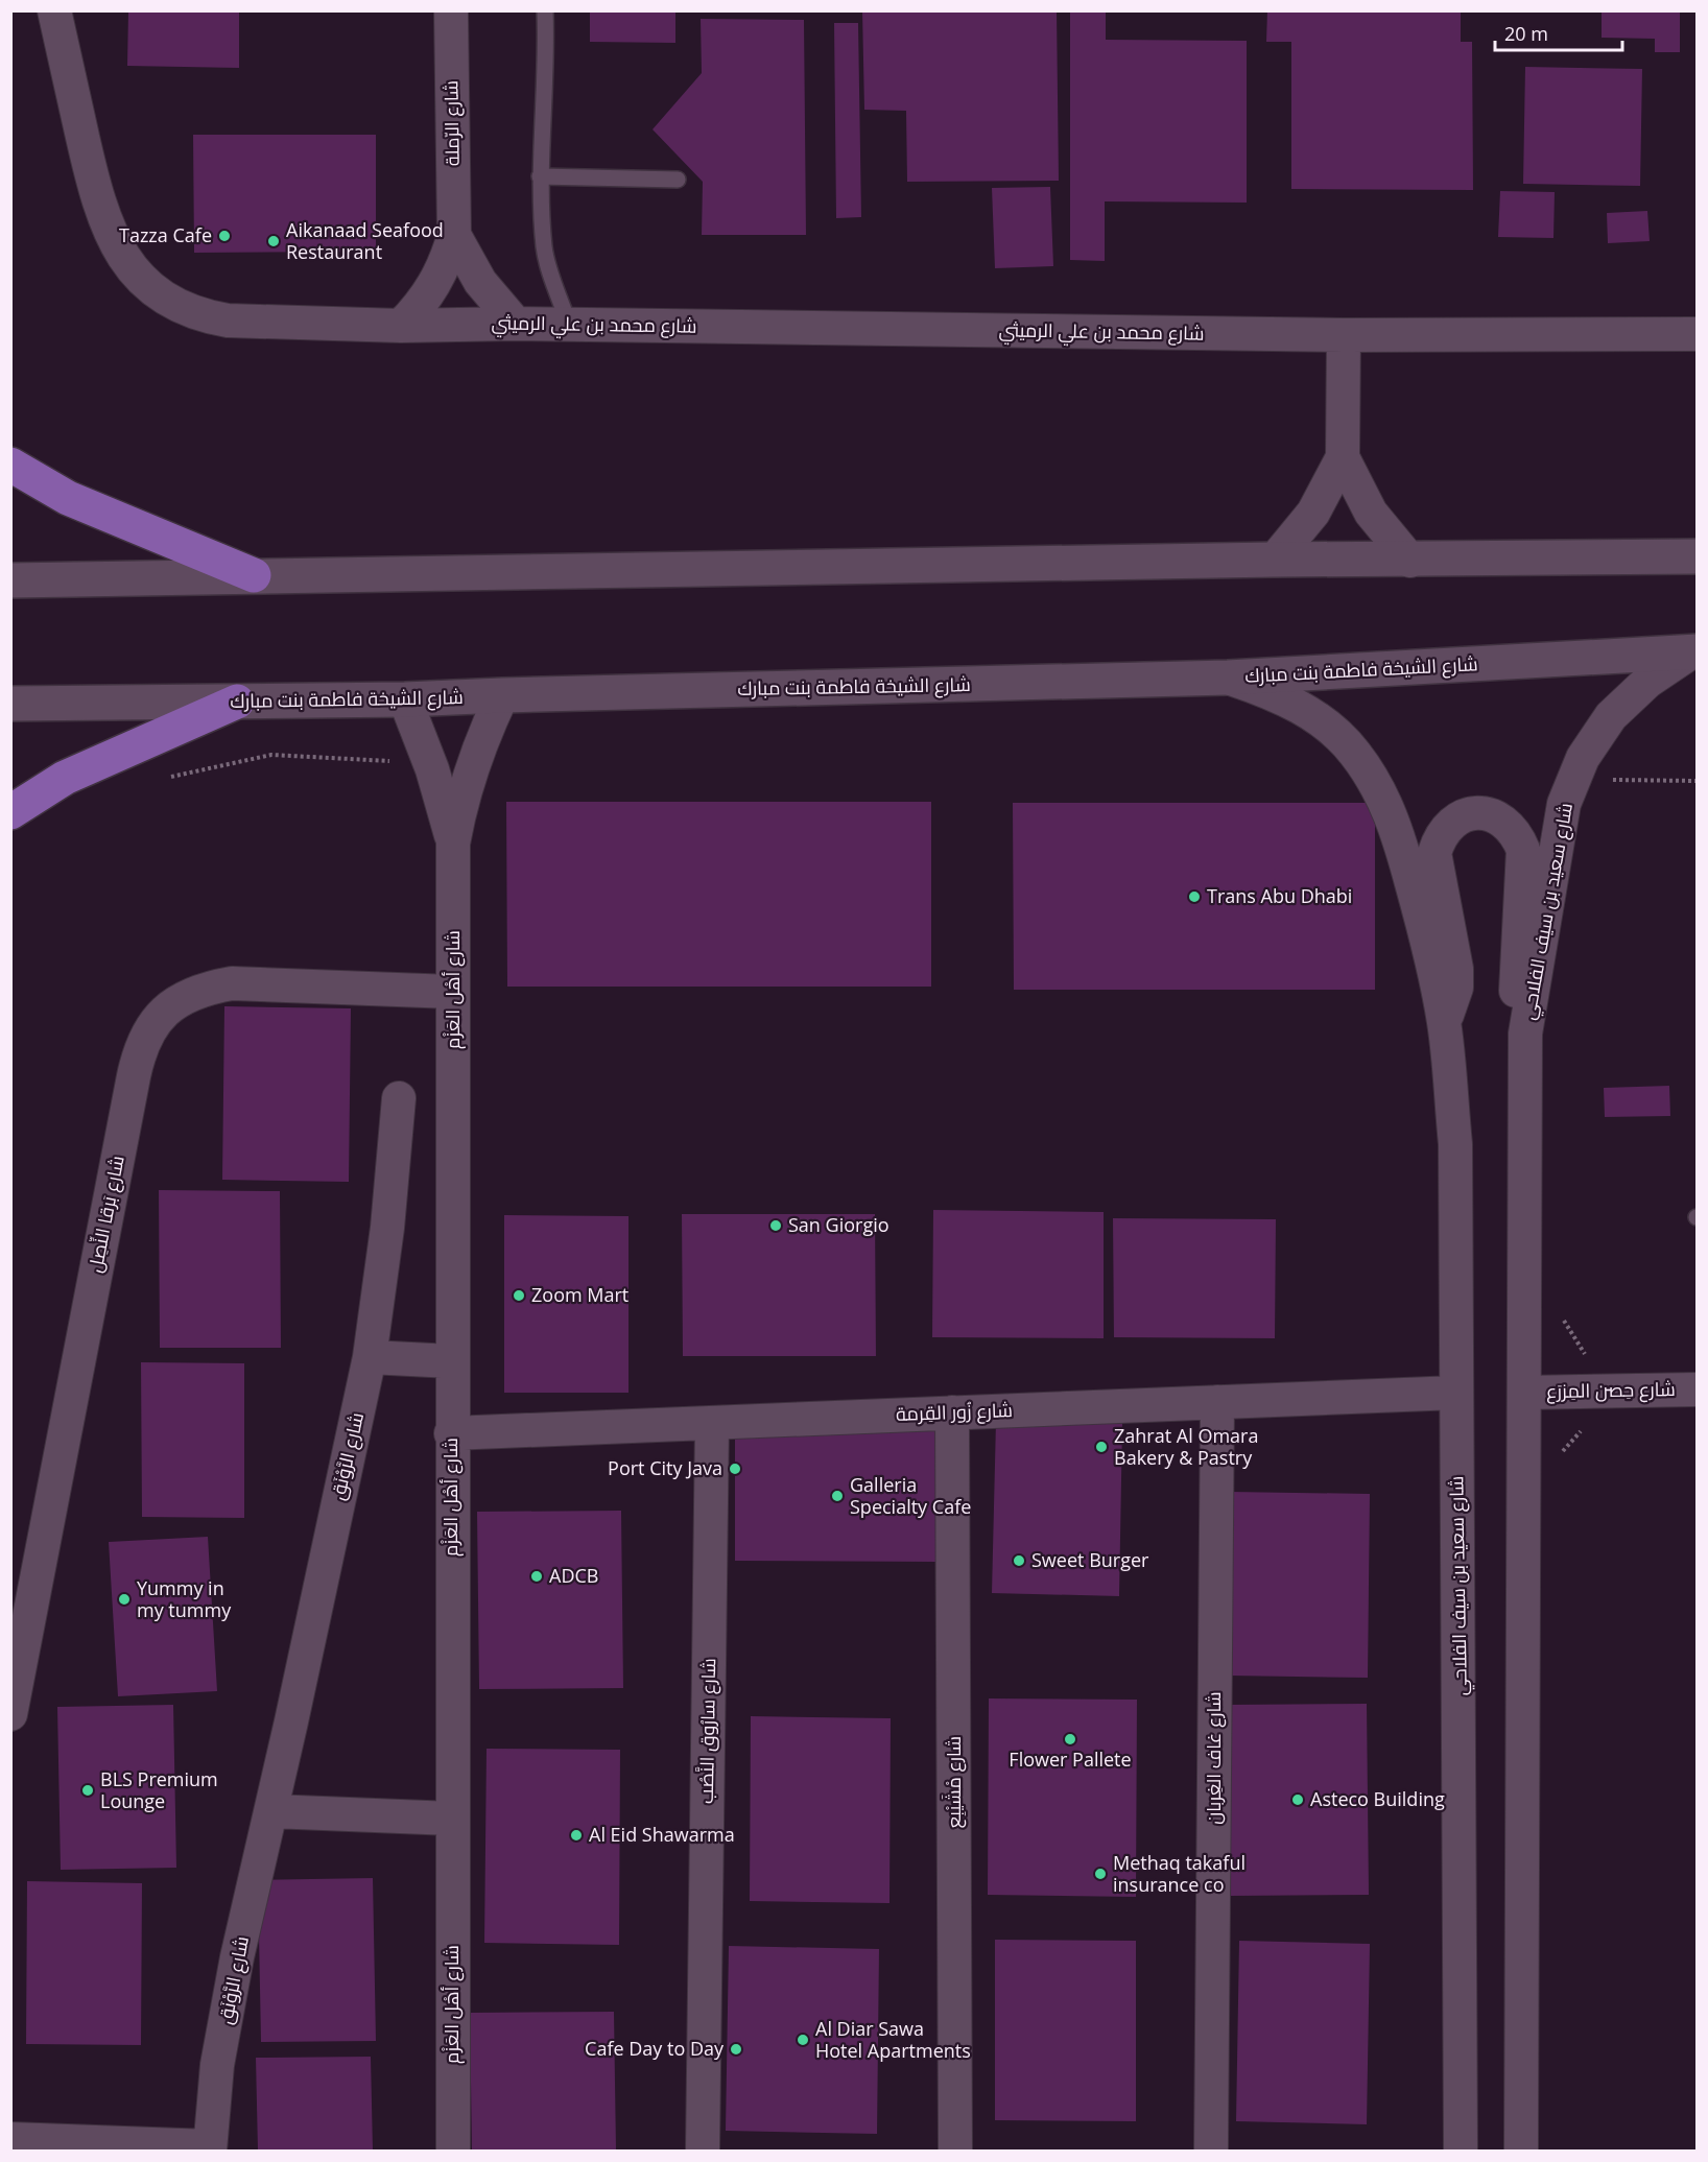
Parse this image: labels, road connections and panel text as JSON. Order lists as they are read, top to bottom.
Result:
{
  "streets": {
    "main road": ["شارع الشيخة فاطمة بنت مبارك"],
    "street": [
      "شارع الرّملة",
      "شارع محمد بن علي الرميثي",
      "شارع سعيد بن سيف الفلاحي",
      "شارع أهْل العَزْم",
      "شارع بَرقا النِّصِل",
      "شارع حِصن المِزرَع",
      "شارع زُور القِرمة",
      "شارع الرَّوْنَق",
      "شارع سارُوق النَّصُب",
      "شارع غاف الغِربان",
      "شارع مْشَيْبِع"
    ]
  },
  "crossings": [
    ["شارع الرّملة", "شارع محمد بن علي الرميثي"],
    ["شارع الشيخة فاطمة بنت مبارك", "شارع سعيد بن سيف الفلاحي"],
    ["شارع الشيخة فاطمة بنت مبارك", "شارع أهْل العَزْم"],
    ["شارع سعيد بن سيف الفلاحي", "شارع حِصن المِزرَع"],
    ["شارع سعيد بن سيف الفلاحي", "شارع زُور القِرمة"],
    ["شارع أهْل العَزْم", "شارع بَرقا النِّصِل"],
    ["شارع أهْل العَزْم", "شارع زُور القِرمة"],
    ["شارع زُور القِرمة", "شارع سارُوق النَّصُب"],
    ["شارع زُور القِرمة", "شارع غاف الغِربان"],
    ["شارع زُور القِرمة", "شارع مْشَيْبِع"]
  ],
  "places": [
    "Tazza Cafe",
    "Aikanaad Seafood Restaurant",
    "Trans Abu Dhabi",
    "San Giorgio",
    "Zoom Mart",
    "Zahrat Al Omara Bakery & Pastry",
    "Port City Java",
    "Galleria Specialty Cafe",
    "Sweet Burger",
    "ADCB",
    "Yummy in my tummy",
    "Flower Pallete",
    "BLS Premium Lounge",
    "Asteco Building",
    "Al Eid Shawarma",
    "Methaq takaful insurance co",
    "Al Diar Sawa Hotel Apartments",
    "Cafe Day to Day"
  ],
  "scale_bar": "20 m"
}
